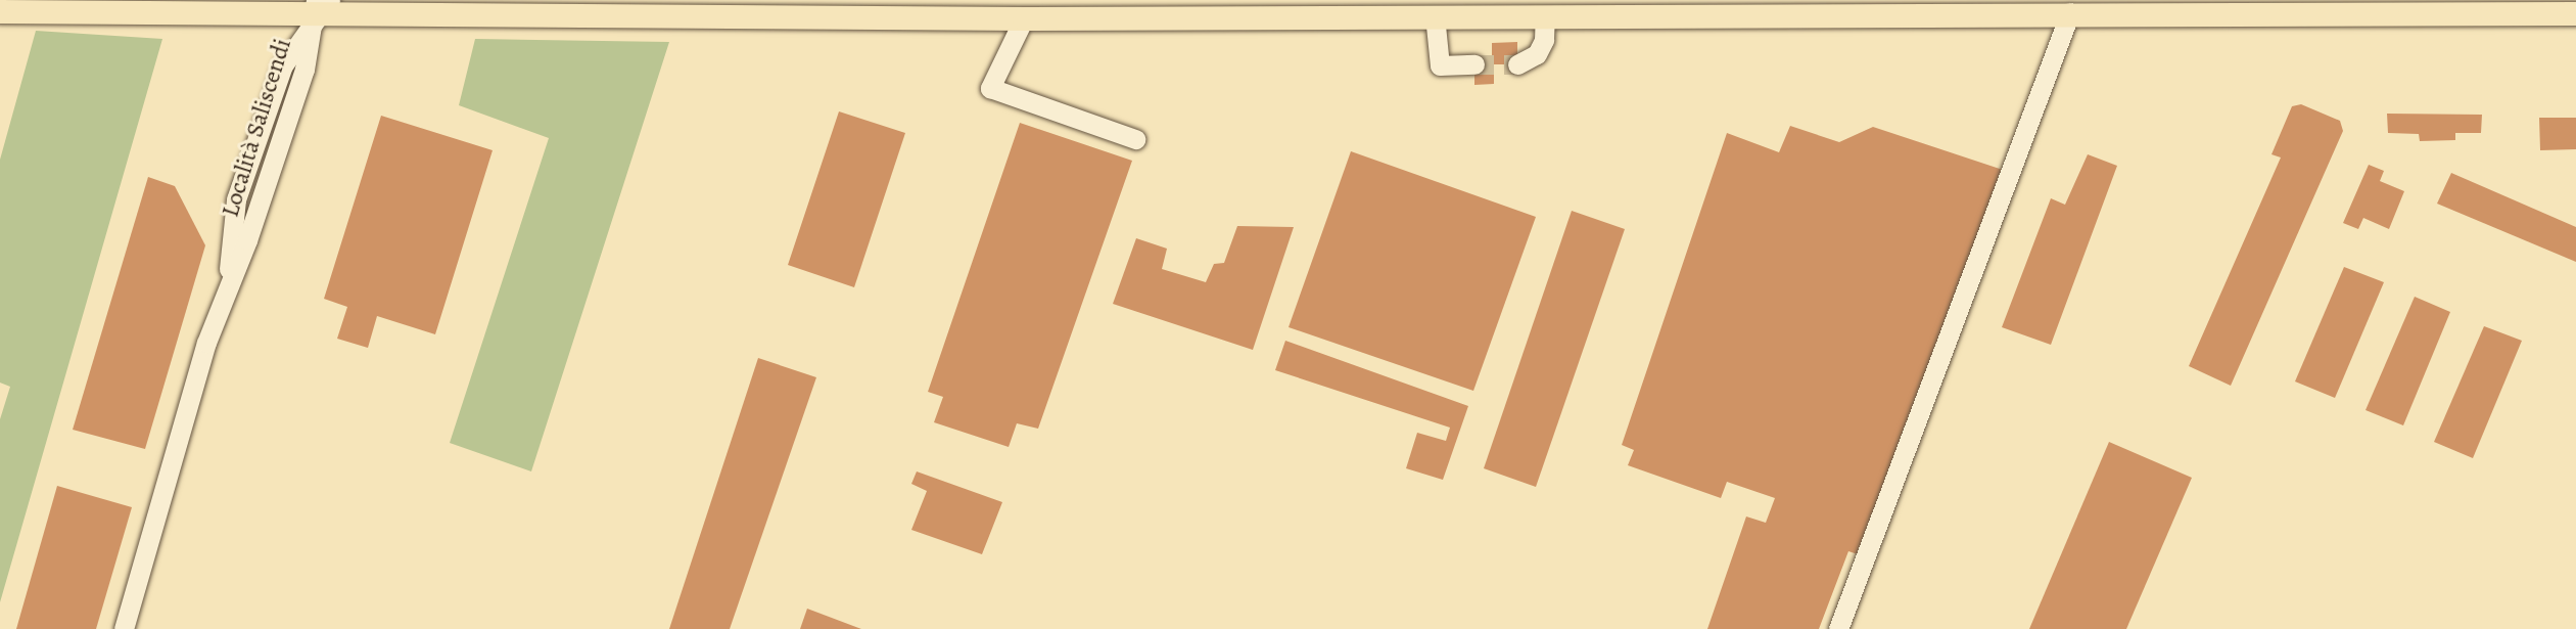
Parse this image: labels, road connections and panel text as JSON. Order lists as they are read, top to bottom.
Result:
{
  "streets": {
    "street": ["Località Saliscendi"]
  }
}
